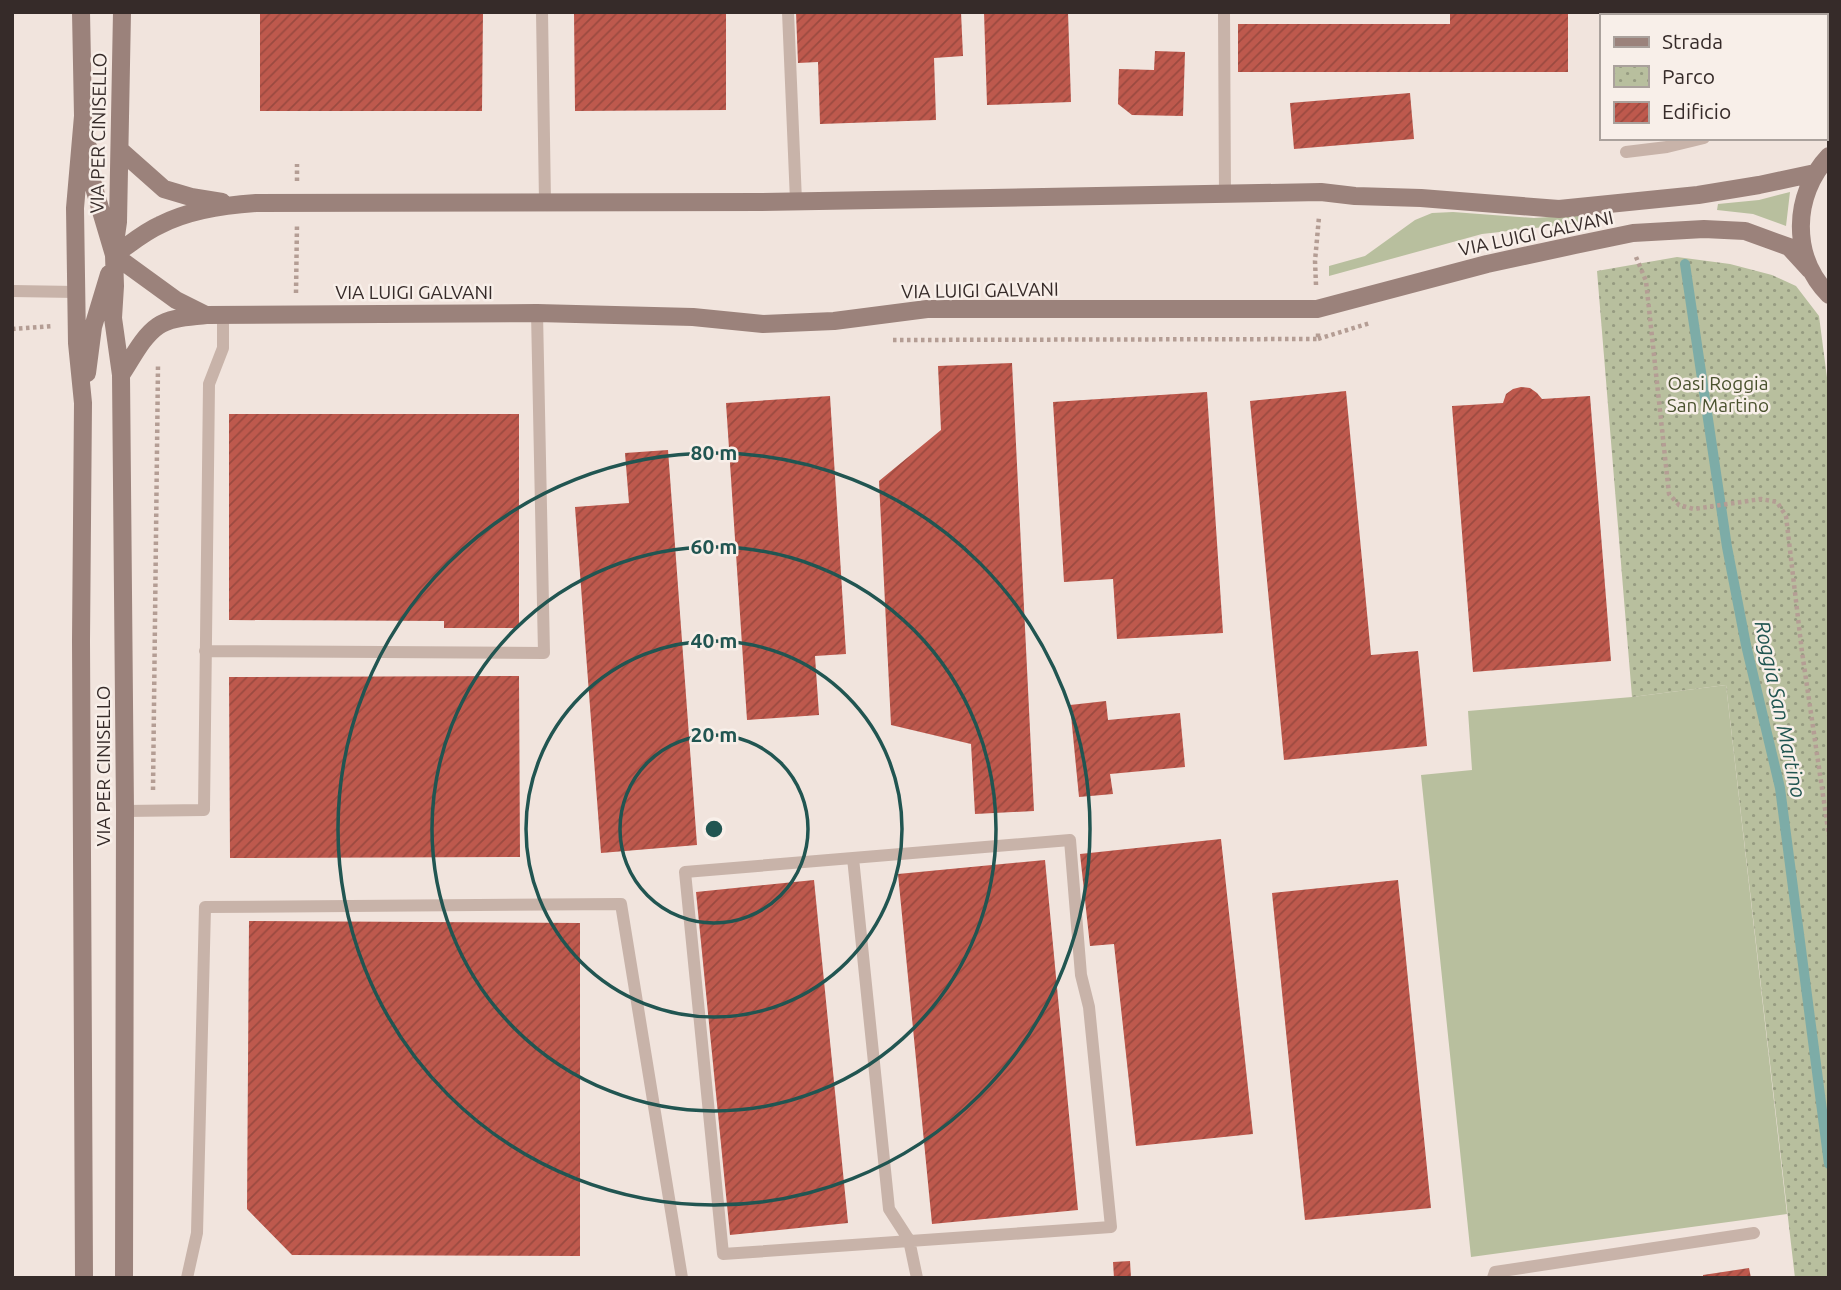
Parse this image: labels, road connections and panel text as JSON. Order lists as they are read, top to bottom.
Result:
{
  "streets": {
    "main road": ["VIA PER CINISELLO", "VIA LUIGI GALVANI"]
  },
  "crossings": [
    ["VIA PER CINISELLO", "VIA LUIGI GALVANI"]
  ],
  "water": ["Roggia San Martino"],
  "parks": ["Oasi Roggia San Martino"],
  "legend": ["Strada", "Parco", "Edificio"],
  "rings": [
    "80 m",
    "60 m",
    "40 m",
    "20 m"
  ]
}
